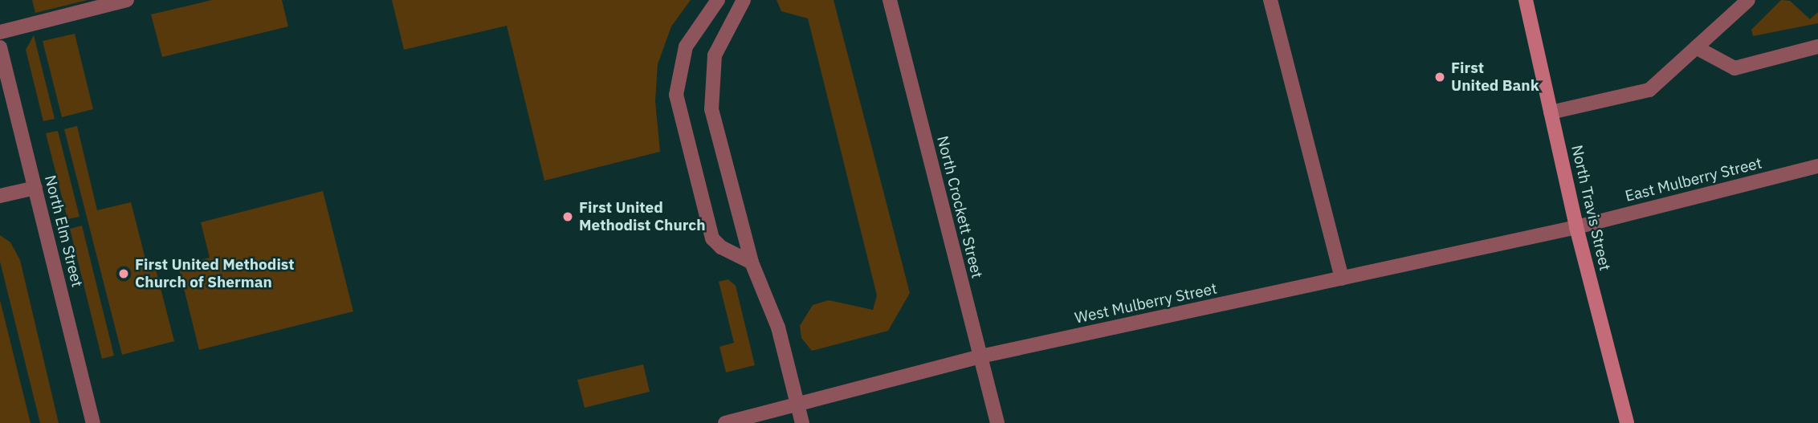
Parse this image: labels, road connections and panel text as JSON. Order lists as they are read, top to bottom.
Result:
{
  "streets": {
    "main road": ["North Travis Street"],
    "street": [
      "East Mulberry Street",
      "North Crockett Street",
      "North Elm Street",
      "West Mulberry Street"
    ]
  },
  "crossings": [
    ["East Mulberry Street", "North Travis Street"],
    ["East Mulberry Street", "West Mulberry Street"],
    ["North Crockett Street", "West Mulberry Street"],
    ["North Travis Street", "West Mulberry Street"]
  ],
  "places": ["First United Bank", "First United Methodist Church", "First United Methodist Church of Sherman"]
}
